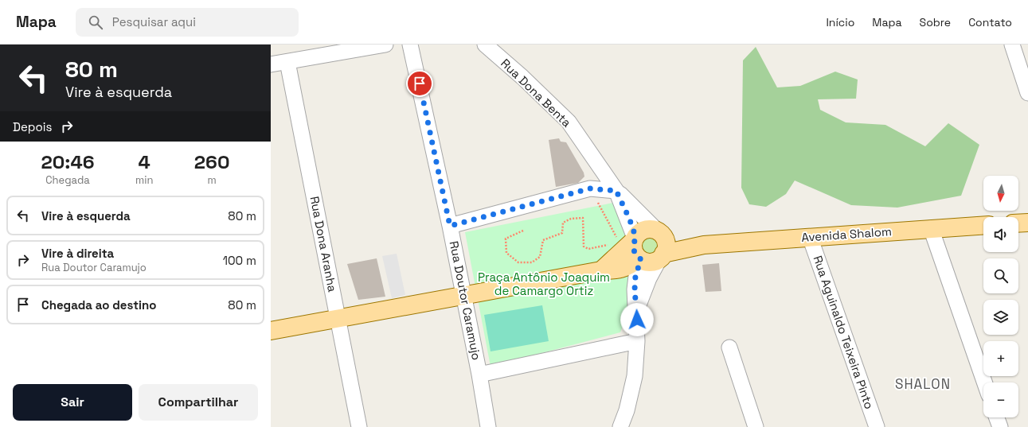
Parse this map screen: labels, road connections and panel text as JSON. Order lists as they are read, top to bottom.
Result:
{
  "streets": {
    "main road": ["Rua Dona Benta", "Avenida Shalom"],
    "street": ["Rua Dona Aranha", "Rua Doutor Caramujo", "Rua Aguinaldo Teixeira Pinto"]
  },
  "crossings": [
    ["Rua Dona Benta", "Avenida Shalom"],
    ["Avenida Shalom", "Rua Aguinaldo Teixeira Pinto"]
  ],
  "districts": ["SHALON"],
  "parks": ["Praça Antônio Joaquim de Camargo Ortiz"],
  "north": "bottom",
  "page": {
    "header": "Mapa",
    "search": "Pesquisar aqui",
    "nav": [
      "Início",
      "Mapa",
      "Sobre",
      "Contato"
    ],
    "turn": ["80 m", "Vire à esquerda"],
    "then": "Depois",
    "eta": [
      "20:46",
      "Chegada",
      "4",
      "min",
      "260",
      "m"
    ],
    "map_buttons": ["+", "−"],
    "list": [
      {
        "name": "Vire à esquerda",
        "value": "80 m"
      },
      {
        "name": "Vire à direita",
        "note": "Rua Doutor Caramujo",
        "value": "100 m"
      },
      {
        "name": "Chegada ao destino",
        "value": "80 m"
      }
    ],
    "buttons": ["Sair", "Compartilhar"]
  }
}
